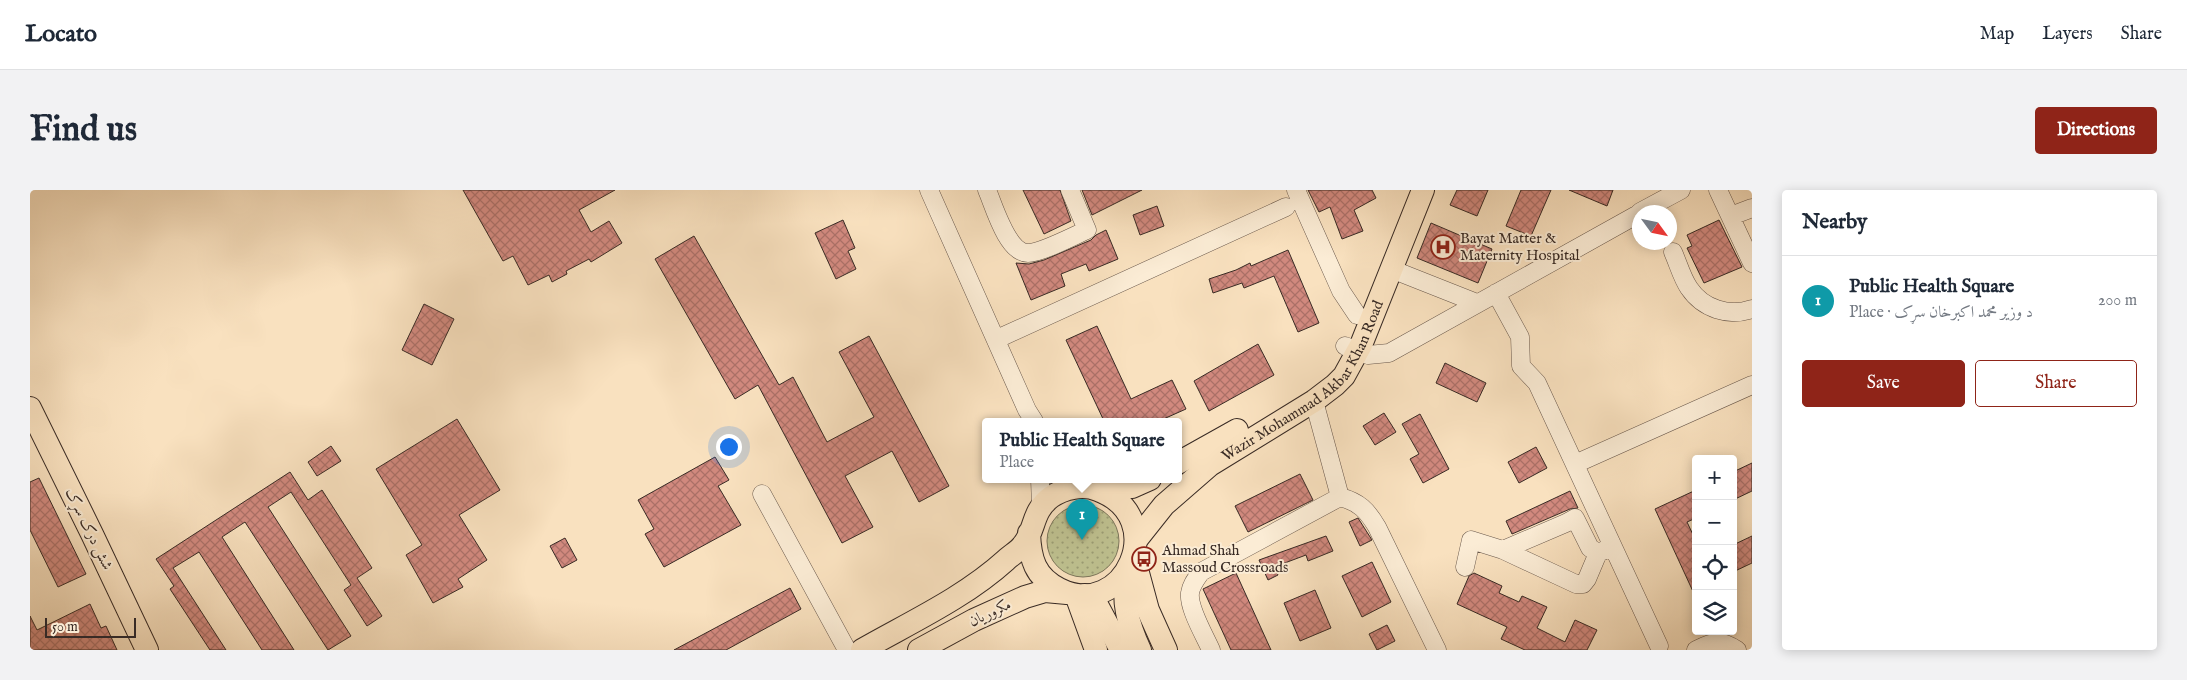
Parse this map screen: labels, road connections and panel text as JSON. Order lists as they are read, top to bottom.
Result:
{
  "streets": {
    "main road": ["Wazir Mohammad Akbar Khan Road", "شش درک سړک", "مکروریان"]
  },
  "crossings": [
    ["Wazir Mohammad Akbar Khan Road", "مکروریان"]
  ],
  "places": {
    "hospital": ["Bayat Matter & Maternity Hospital"],
    "bus stop": ["Ahmad Shah Massoud Crossroads"]
  },
  "scale_bar": "50 m",
  "north": "bottom right",
  "page": {
    "header": "Locato",
    "nav": ["Map", "Layers", "Share"],
    "buttons": [
      "Directions",
      ["Save", "Share"]
    ],
    "title": "Find us",
    "heading": "Nearby",
    "list": [
      {
        "mark": "1",
        "name": "Public Health Square",
        "note": "Place · د وزیر محمد اکبرخان سړک",
        "value": "200 m"
      }
    ],
    "popup": ["Public Health Square", "Place"],
    "map_buttons": ["+", "−"],
    "pins": "1",
    "scale": "50 m"
  }
}
